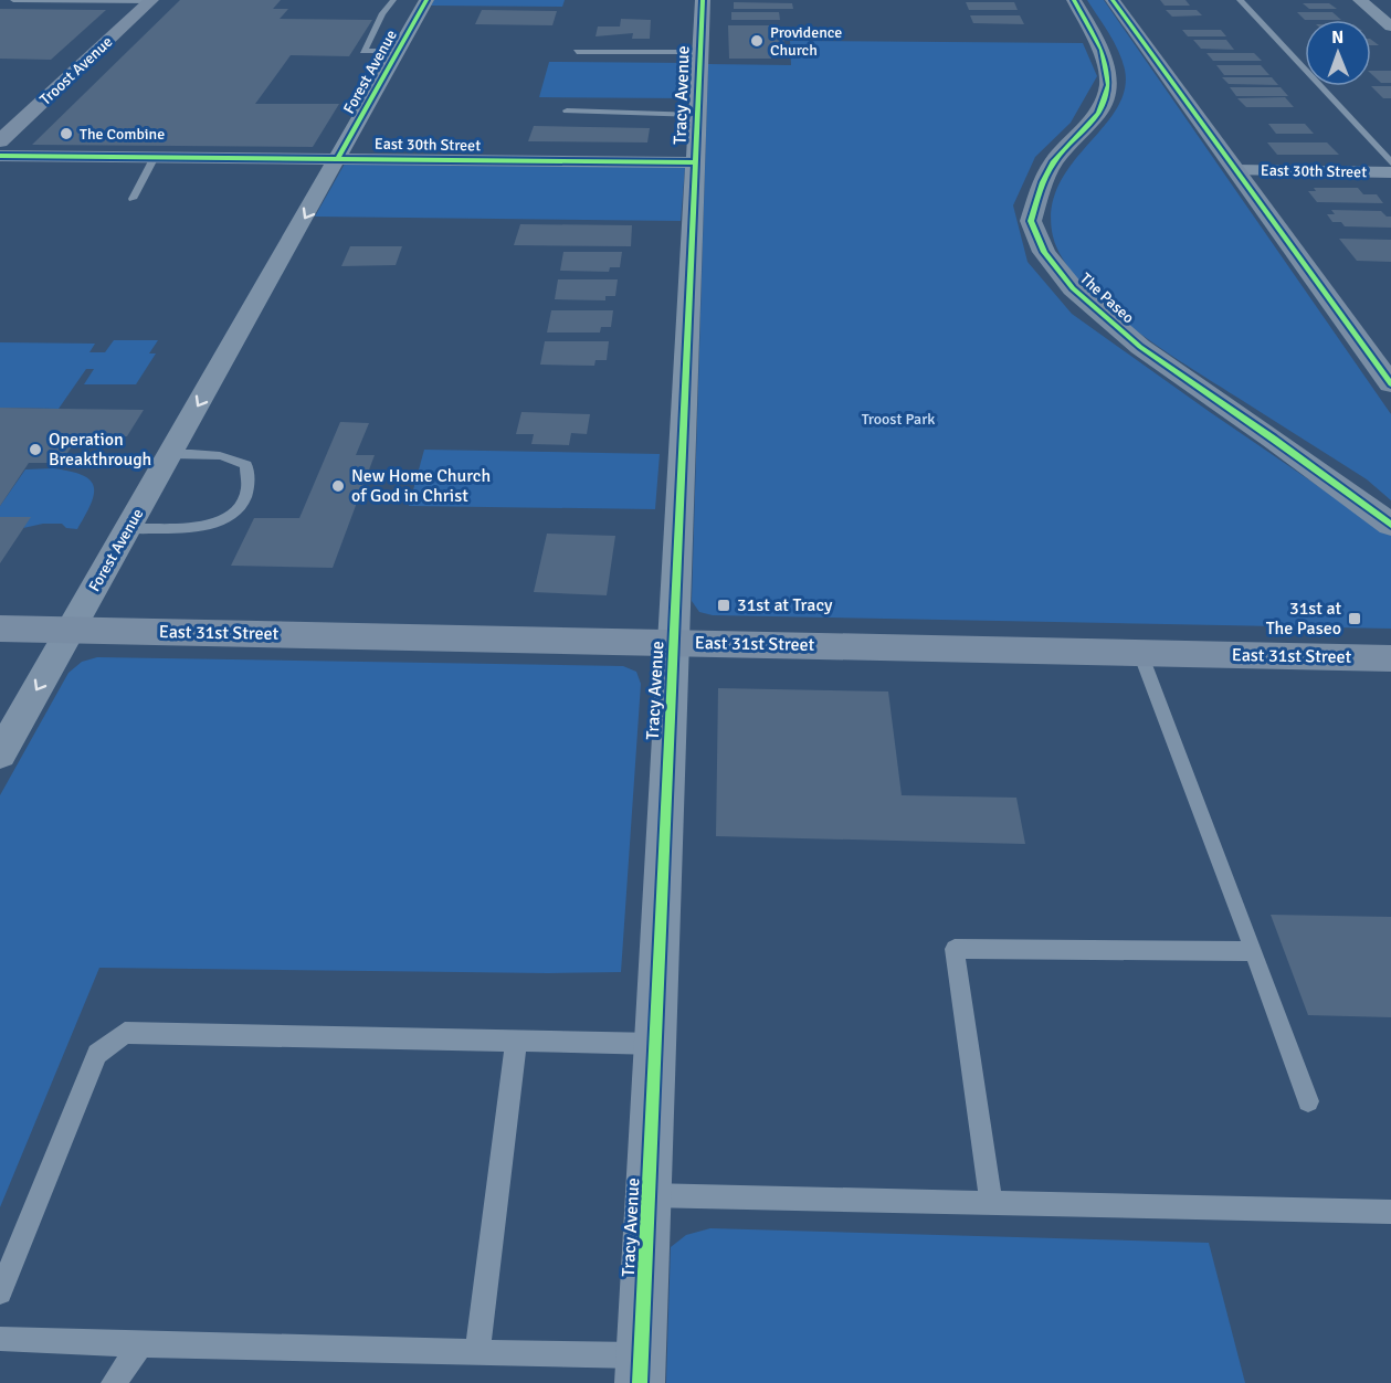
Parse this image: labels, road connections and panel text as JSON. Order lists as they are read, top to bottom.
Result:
{
  "streets": {
    "main road": ["Troost Avenue", "The Paseo", "East 31st Street"],
    "street": ["Forest Avenue", "Tracy Avenue", "East 30th Street"]
  },
  "crossings": [
    ["Forest Avenue", "East 30th Street"],
    ["Forest Avenue", "East 31st Street"],
    ["Tracy Avenue", "East 30th Street"],
    ["Tracy Avenue", "East 31st Street"]
  ],
  "one_way": ["Forest Avenue"],
  "parks": ["Troost Park"],
  "places": {
    "other": [
      "Providence Church",
      "The Combine",
      "Operation Breakthrough",
      "New Home Church of God in Christ"
    ],
    "transit": ["31st at Tracy", "31st at The Paseo"]
  },
  "north": "top"
}
